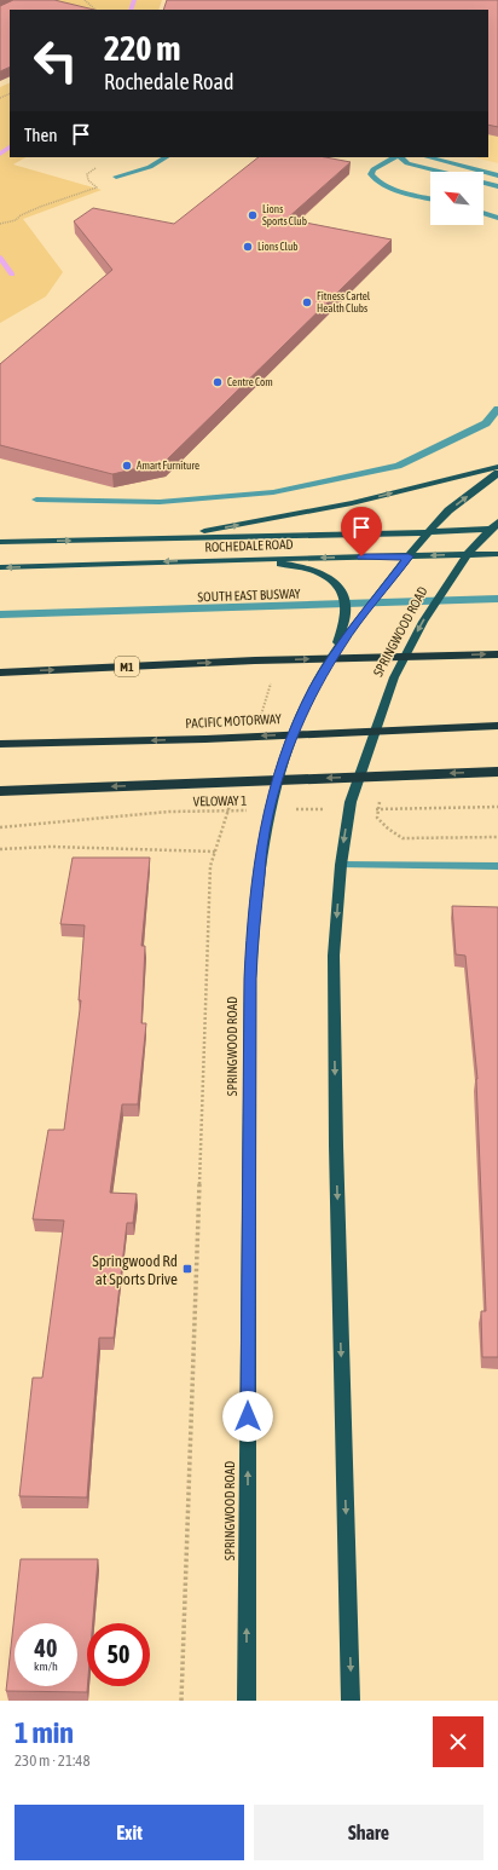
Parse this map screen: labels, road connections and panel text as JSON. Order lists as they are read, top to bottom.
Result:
{
  "streets": {
    "highway": ["M1", "PACIFIC MOTORWAY"],
    "main road": ["ROCHEDALE ROAD", "SPRINGWOOD ROAD"],
    "street": ["SOUTH EAST BUSWAY"],
    "path": ["VELOWAY 1"]
  },
  "crossings": [
    ["ROCHEDALE ROAD", "SPRINGWOOD ROAD"]
  ],
  "places": {
    "other": [
      "Lions Sports Club",
      "Lions Club",
      "Fitness Cartel Health Clubs",
      "Centre Com",
      "Amart Furniture"
    ],
    "transit": ["Springwood Rd at Sports Drive"]
  },
  "north": "top left",
  "page": {
    "turn": ["220 m", "Rochedale Road"],
    "then": "Then",
    "speed": "40 km/h",
    "limit": "50",
    "heading": ["1 min", "230 m · 21:48"],
    "buttons": ["Exit", "Share"]
  }
}
